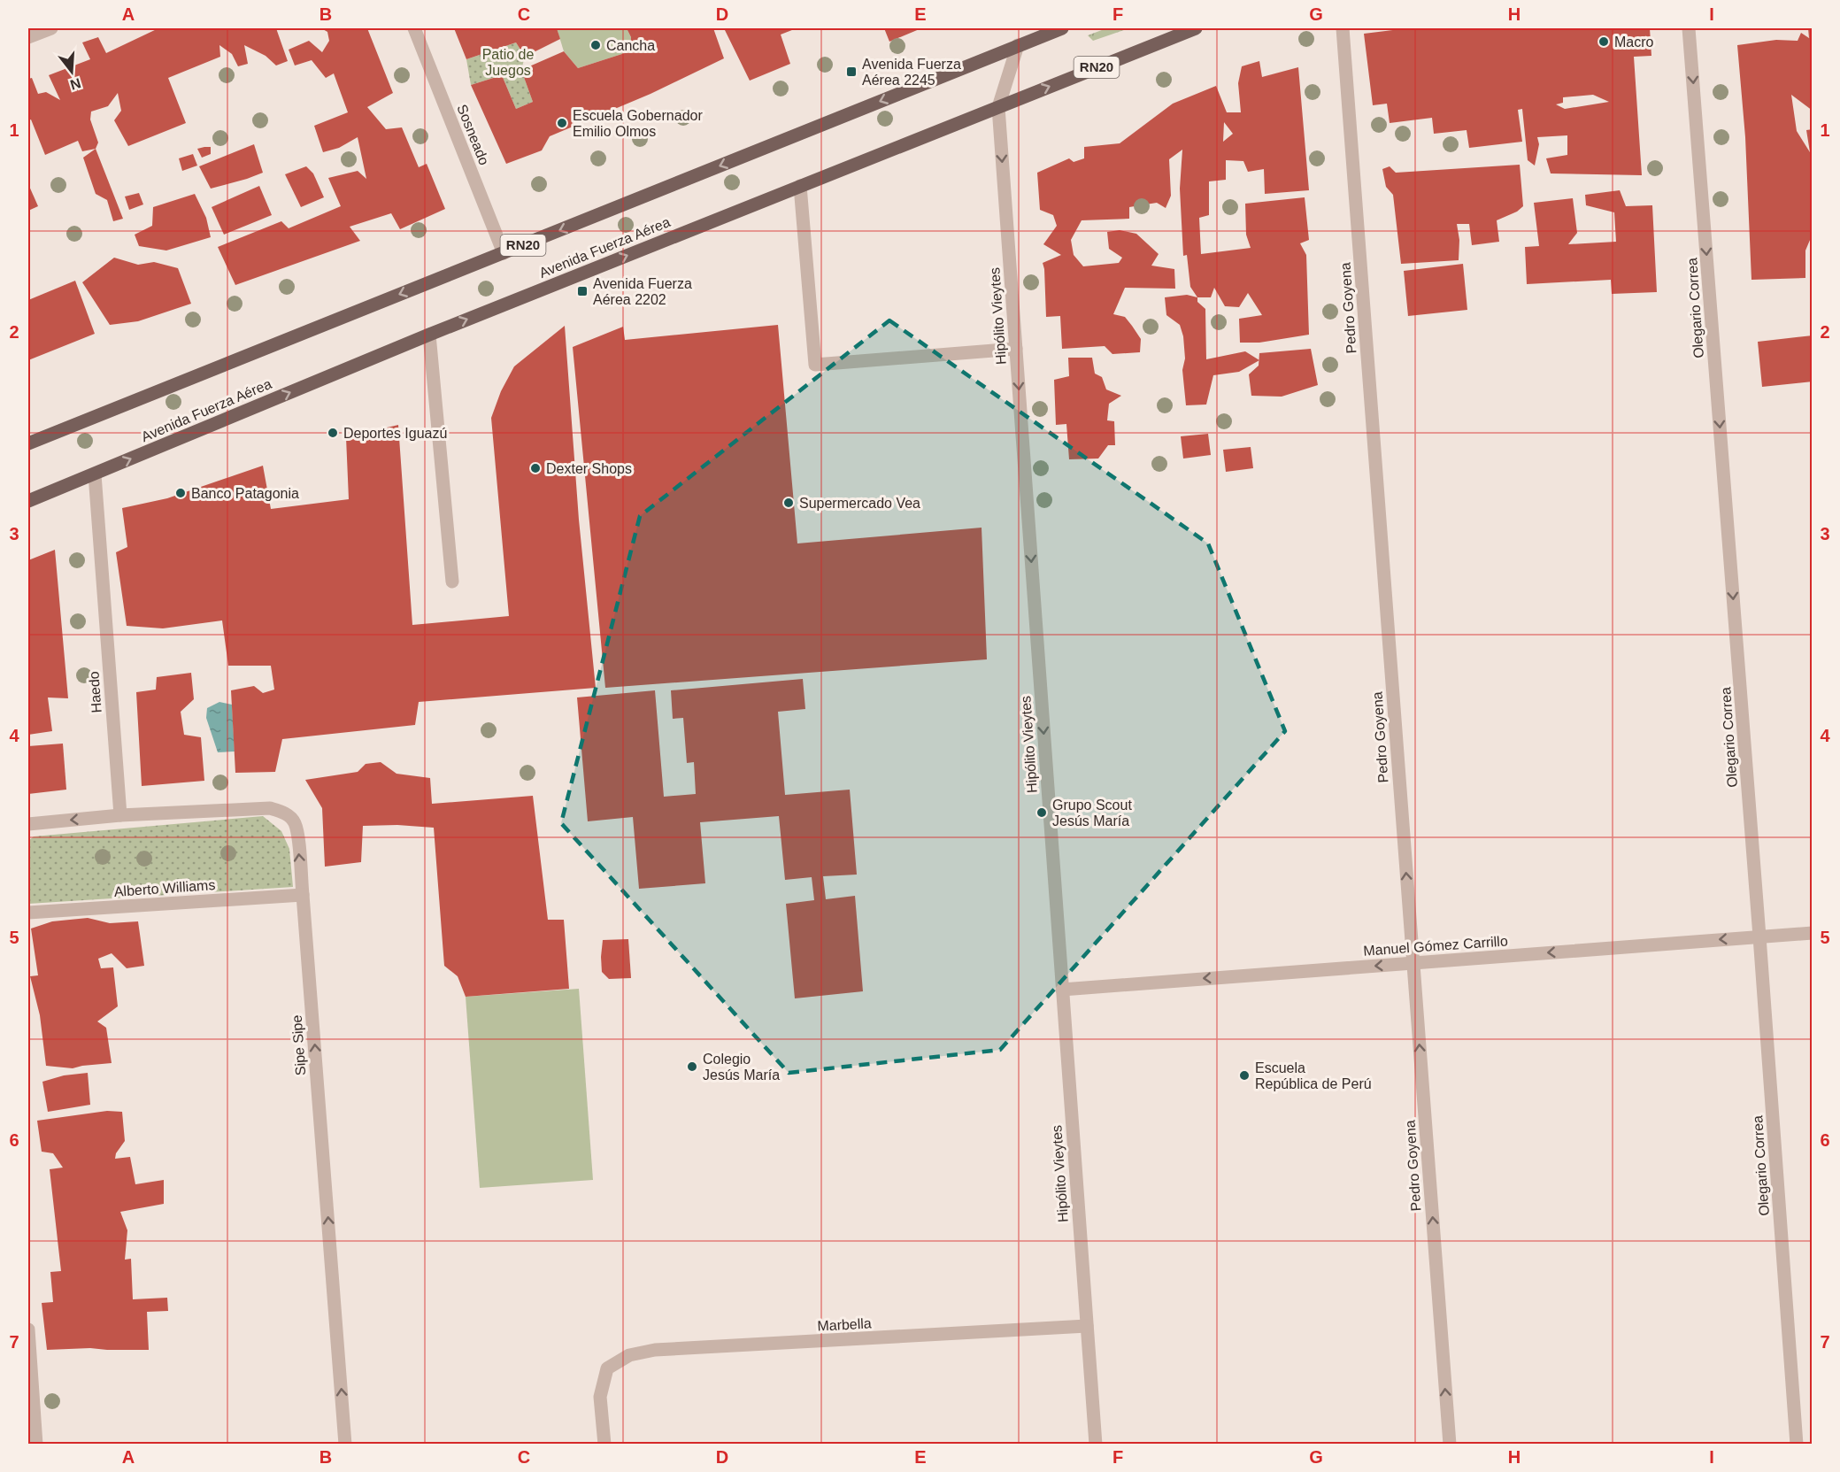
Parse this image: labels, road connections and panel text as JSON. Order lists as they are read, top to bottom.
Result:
{
  "streets": {
    "main road": ["RN20", "Avenida Fuerza Aérea"],
    "street": [
      "Sosneado",
      "Pedro Goyena",
      "Olegario Correa",
      "Hipólito Vieytes",
      "Haedo",
      "Alberto Williams",
      "Manuel Gómez Carrillo",
      "Sipe Sipe",
      "Marbella"
    ]
  },
  "crossings": [
    ["RN20", "Sosneado"],
    ["Avenida Fuerza Aérea", "Hipólito Vieytes"],
    ["Avenida Fuerza Aérea", "Haedo"],
    ["Pedro Goyena", "Manuel Gómez Carrillo"],
    ["Olegario Correa", "Manuel Gómez Carrillo"],
    ["Hipólito Vieytes", "Manuel Gómez Carrillo"],
    ["Hipólito Vieytes", "Marbella"],
    ["Haedo", "Sipe Sipe"],
    ["Alberto Williams", "Sipe Sipe"]
  ],
  "one_way": [
    "Pedro Goyena",
    "Olegario Correa",
    "Hipólito Vieytes",
    "Manuel Gómez Carrillo",
    "Sipe Sipe"
  ],
  "parks": ["Patio de Juegos"],
  "places": {
    "other": [
      "Macro",
      "Cancha",
      "Escuela Gobernador Emilio Olmos",
      "Deportes Iguazú",
      "Dexter Shops",
      "Banco Patagonia",
      "Supermercado Vea",
      "Grupo Scout Jesús María",
      "Colegio Jesús María",
      "Escuela República de Perú"
    ],
    "transit": ["Avenida Fuerza Aérea 2245", "Avenida Fuerza Aérea 2202"]
  },
  "north": "bottom",
  "grid": {
    "columns": [
      "A",
      "B",
      "C",
      "D",
      "E",
      "F",
      "G",
      "H",
      "I"
    ],
    "rows": [
      "1",
      "2",
      "3",
      "4",
      "5",
      "6",
      "7"
    ]
  }
}
